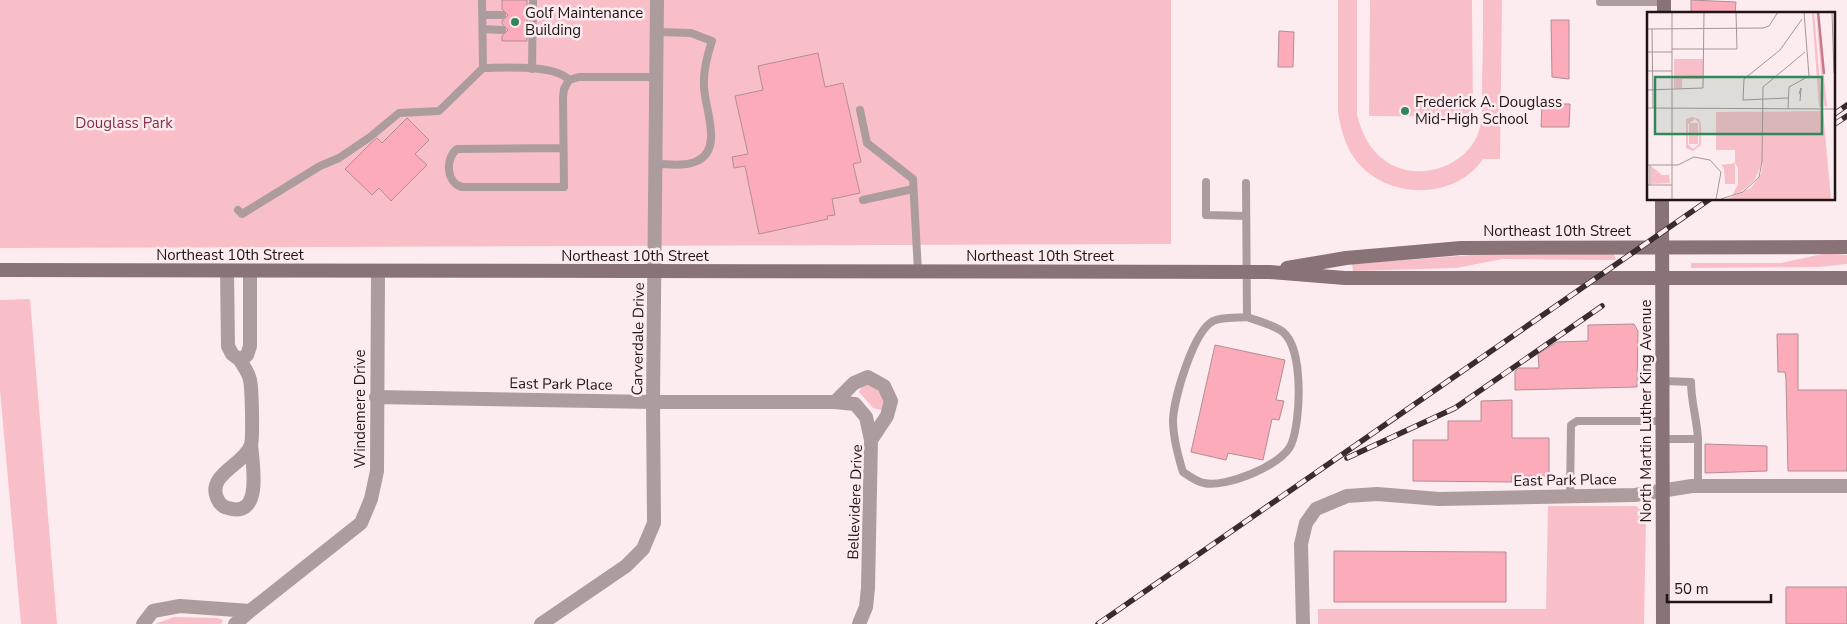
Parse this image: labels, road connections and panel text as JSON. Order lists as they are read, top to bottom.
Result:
{
  "streets": {
    "main road": ["Northeast 10th Street", "North Martin Luther King Avenue"],
    "street": [
      "Carverdale Drive",
      "East Park Place",
      "Windemere Drive",
      "Bellevidere Drive"
    ]
  },
  "crossings": [
    ["Northeast 10th Street", "Carverdale Drive"],
    ["Northeast 10th Street", "Windemere Drive"],
    ["Northeast 10th Street", "North Martin Luther King Avenue"],
    ["Carverdale Drive", "East Park Place"],
    ["East Park Place", "Windemere Drive"],
    ["East Park Place", "North Martin Luther King Avenue"],
    ["East Park Place", "Bellevidere Drive"]
  ],
  "parks": ["Douglass Park"],
  "places": ["Golf Maintenance Building", "Frederick A. Douglass Mid-High School"],
  "scale_bar": "50 m"
}
